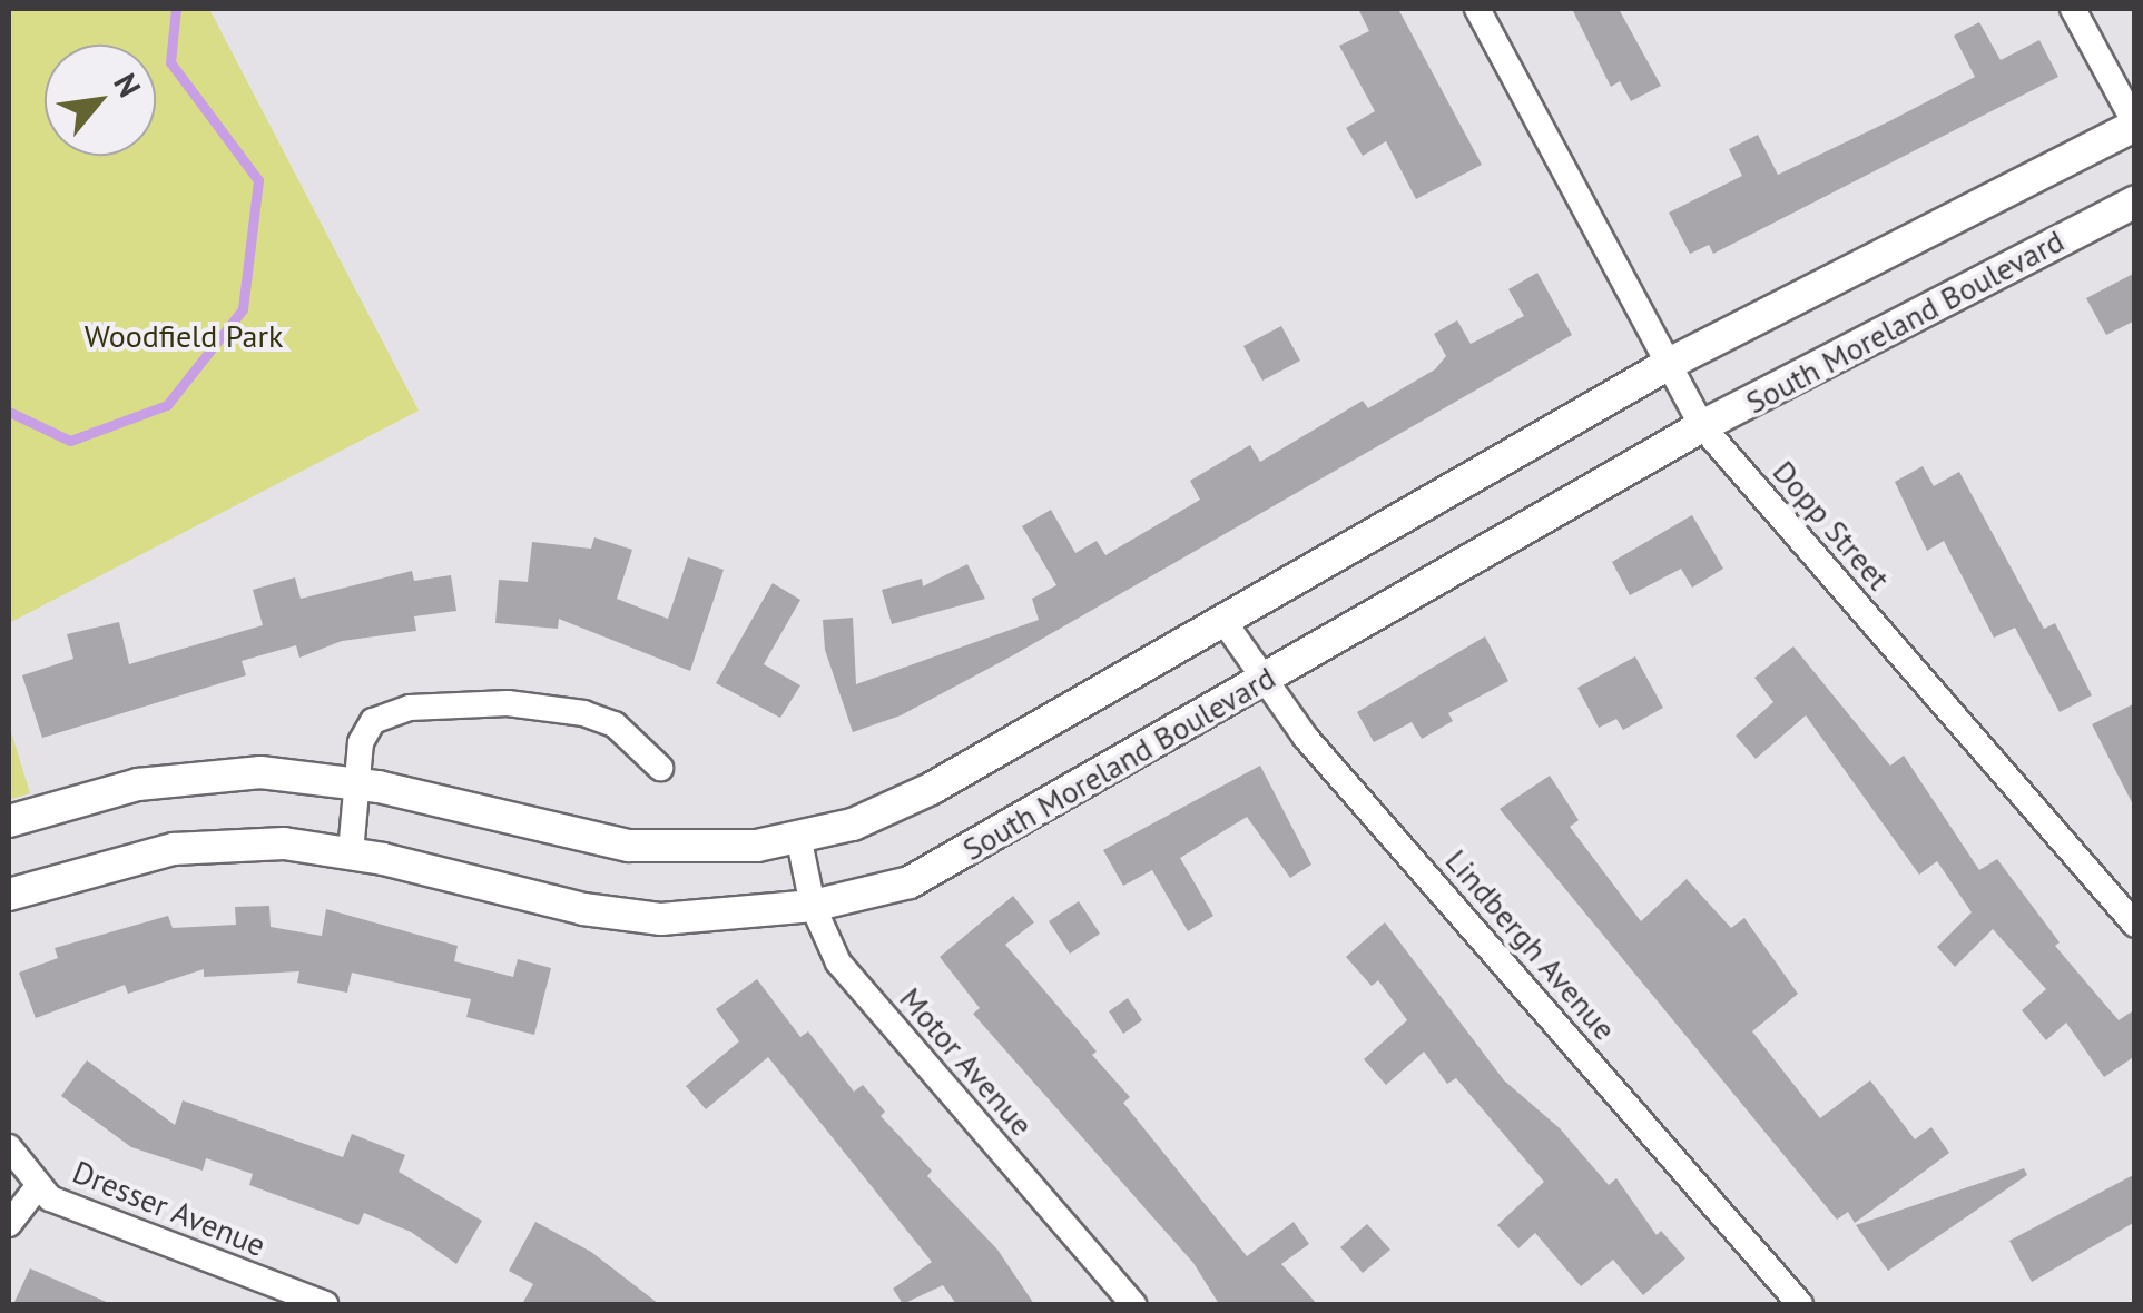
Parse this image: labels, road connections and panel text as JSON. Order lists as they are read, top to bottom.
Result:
{
  "streets": {
    "street": [
      "South Moreland Boulevard",
      "Dopp Street",
      "Lindbergh Avenue",
      "Motor Avenue",
      "Dresser Avenue"
    ]
  },
  "crossings": [
    ["South Moreland Boulevard", "Dopp Street"],
    ["South Moreland Boulevard", "Lindbergh Avenue"],
    ["South Moreland Boulevard", "Motor Avenue"]
  ],
  "parks": ["Woodfield Park"],
  "north": "top right"
}
